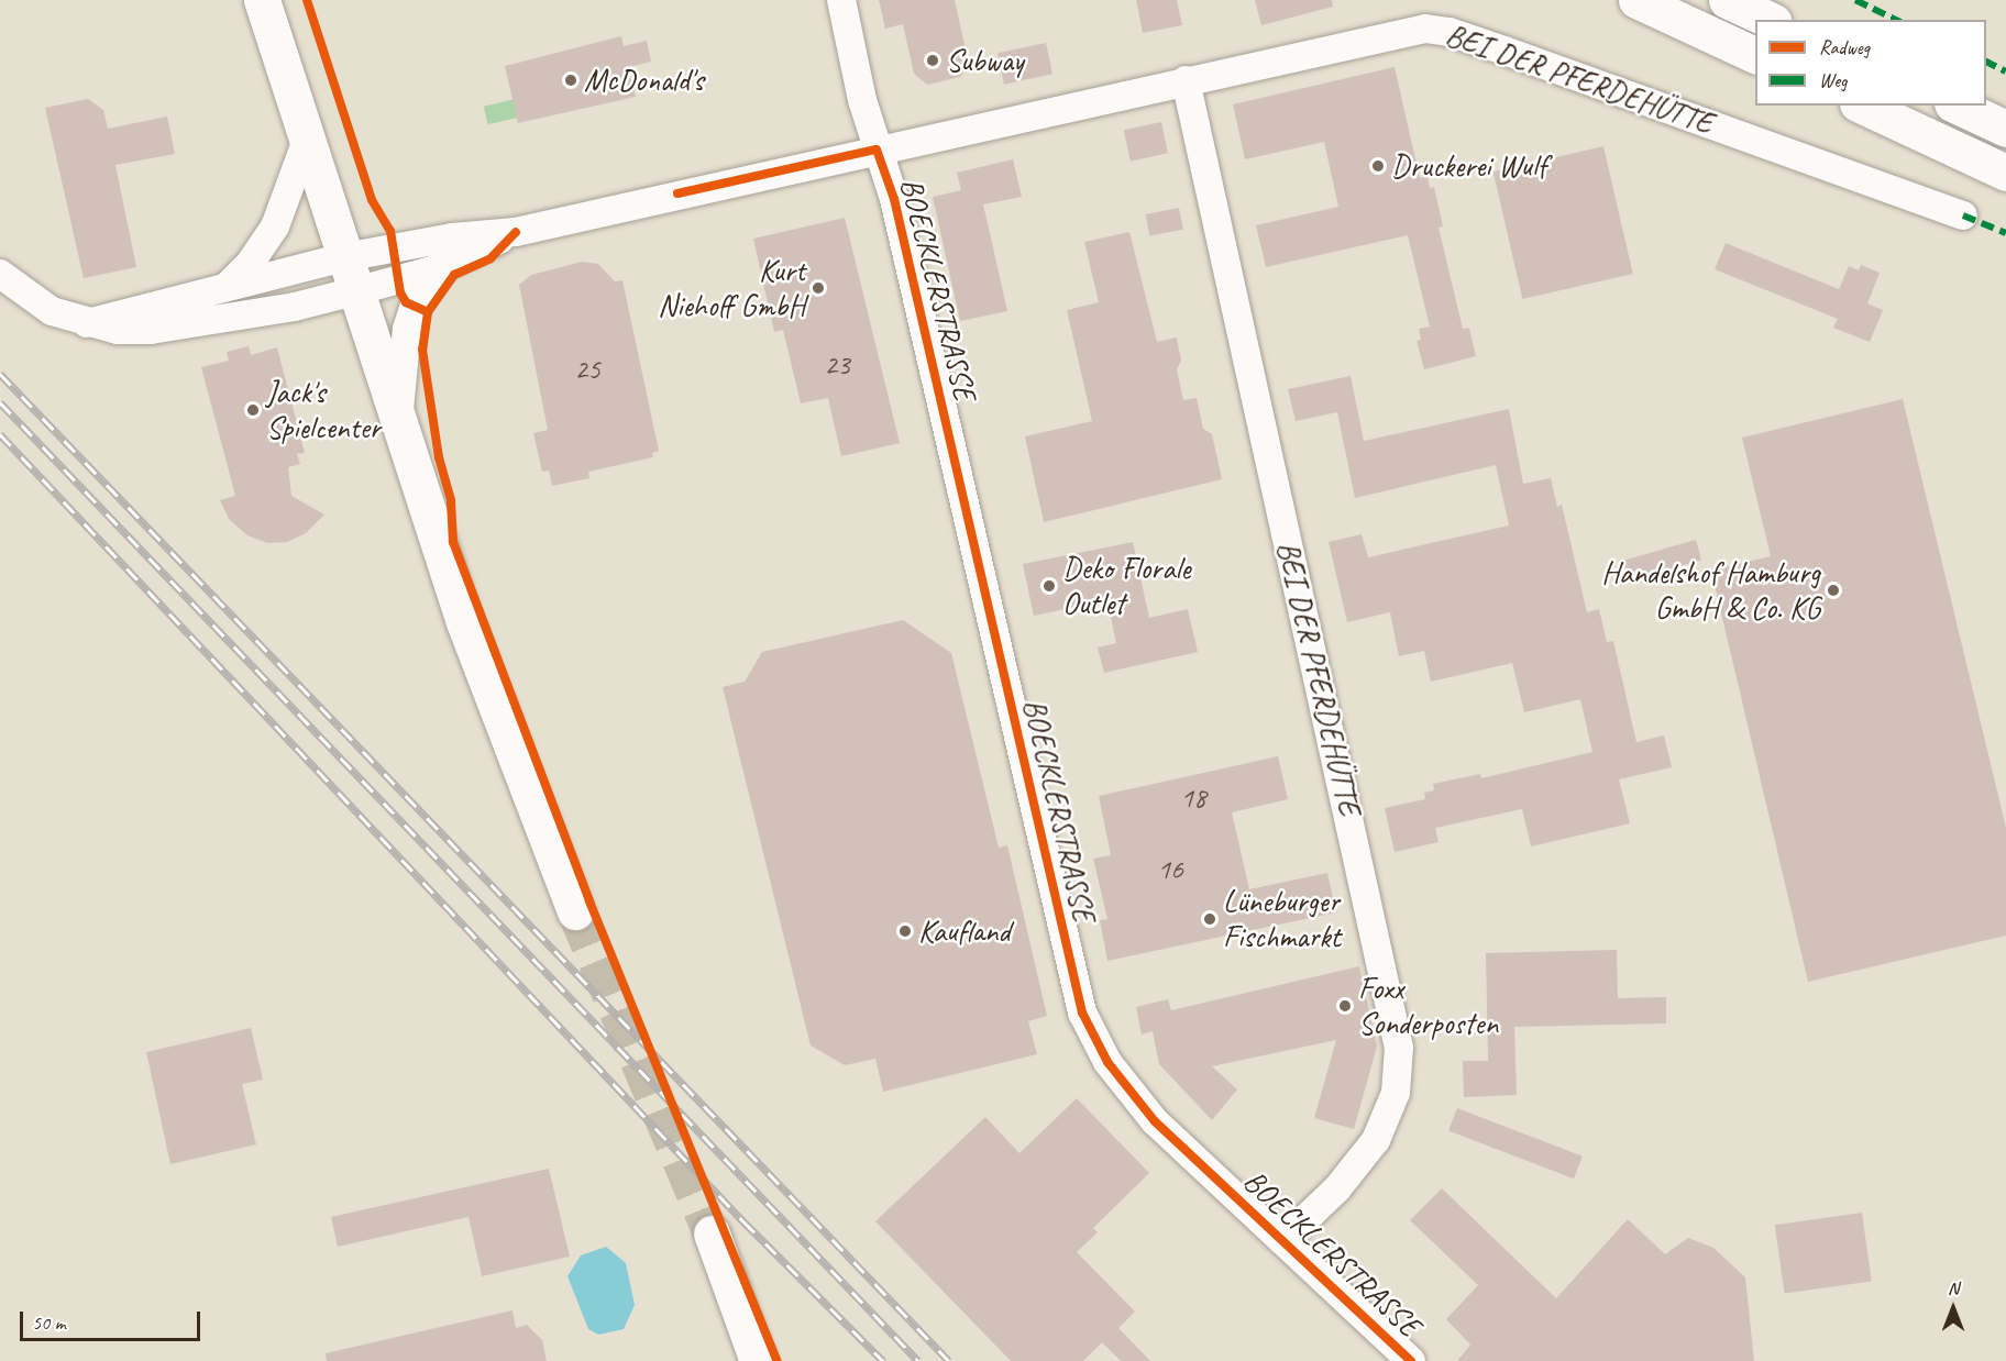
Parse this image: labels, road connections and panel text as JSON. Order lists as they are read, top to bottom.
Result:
{
  "streets": {
    "street": ["BEI DER PFERDEHÜTTE", "BOECKLERSTRASSE"]
  },
  "crossings": [
    ["BEI DER PFERDEHÜTTE", "BOECKLERSTRASSE"]
  ],
  "places": [
    "Subway",
    "McDonald's",
    "Druckerei Wulf",
    "Kurt Niehoff GmbH",
    "Jack's Spielcenter",
    "Deko Florale Outlet",
    "Handelshof Hamburg GmbH & Co. KG",
    "Lüneburger Fischmarkt",
    "Kaufland",
    "Foxx Sonderposten"
  ],
  "house_numbers": [
    "23",
    "25",
    "18",
    "16"
  ],
  "legend": ["Radweg", "Weg"],
  "scale_bar": "50 m",
  "north": "top"
}
